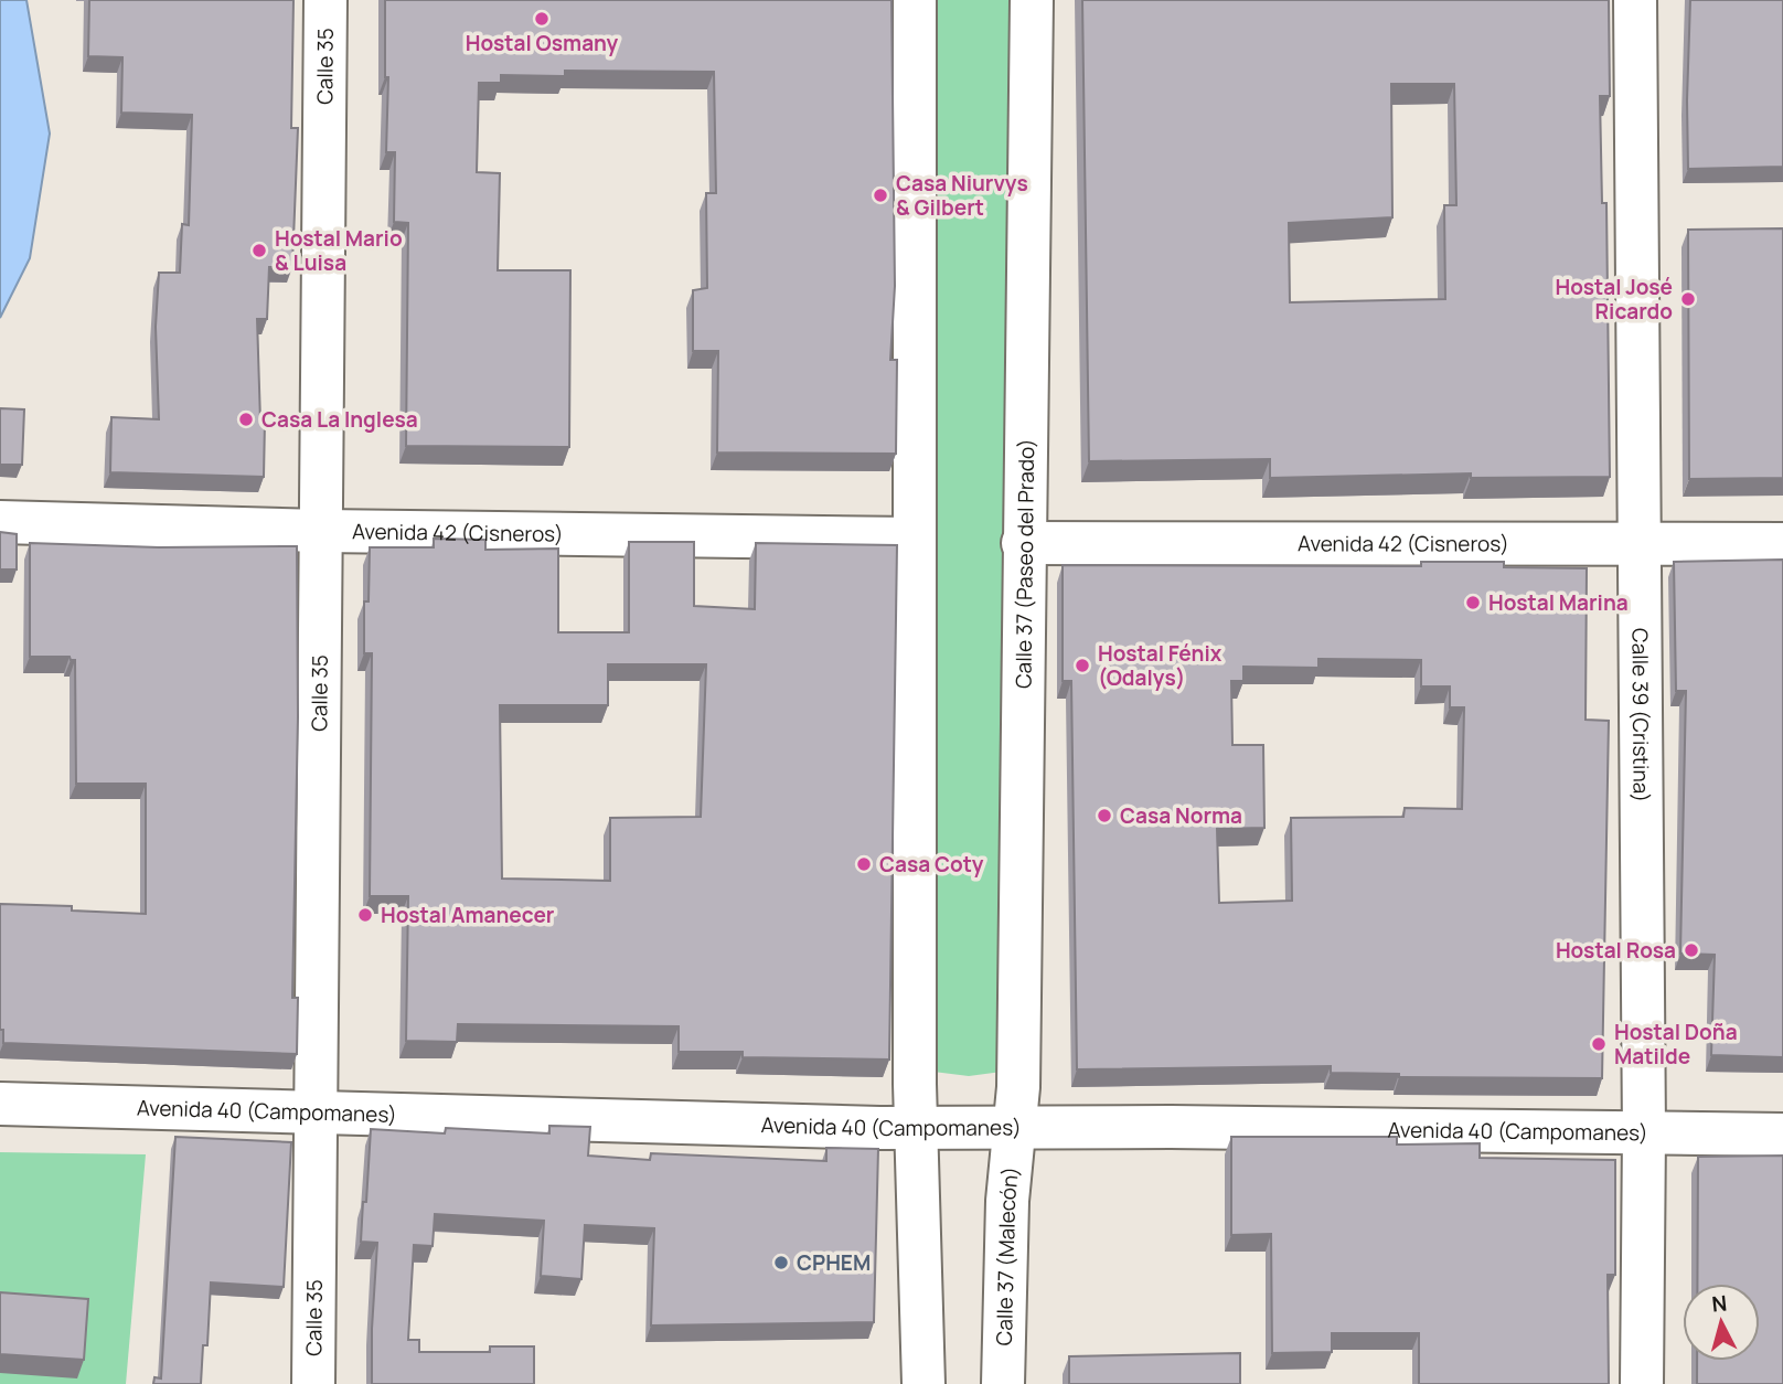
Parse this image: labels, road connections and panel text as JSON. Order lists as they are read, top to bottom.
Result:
{
  "streets": {
    "street": [
      "Calle 35",
      "Avenida 42 (Cisneros)",
      "Calle 37 (Paseo del Prado)",
      "Calle 39 (Cristina)",
      "Avenida 40 (Campomanes)",
      "Calle 37 (Malecón)"
    ]
  },
  "crossings": [
    ["Calle 35", "Avenida 42 (Cisneros)"],
    ["Calle 35", "Avenida 40 (Campomanes)"],
    ["Avenida 42 (Cisneros)", "Calle 37 (Paseo del Prado)"],
    ["Avenida 42 (Cisneros)", "Calle 39 (Cristina)"],
    ["Calle 37 (Paseo del Prado)", "Avenida 40 (Campomanes)"],
    ["Calle 37 (Paseo del Prado)", "Calle 37 (Malecón)"],
    ["Calle 39 (Cristina)", "Avenida 40 (Campomanes)"],
    ["Avenida 40 (Campomanes)", "Calle 37 (Malecón)"]
  ],
  "places": [
    "Hostal Osmany",
    "Casa Niurvys & Gilbert",
    "Hostal Mario & Luisa",
    "Hostal José Ricardo",
    "Casa La Inglesa",
    "Hostal Marina",
    "Hostal Fénix (Odalys)",
    "Casa Norma",
    "Casa Coty",
    "Hostal Amanecer",
    "Hostal Rosa",
    "Hostal Doña Matilde",
    "CPHEM"
  ],
  "north": "top"
}
